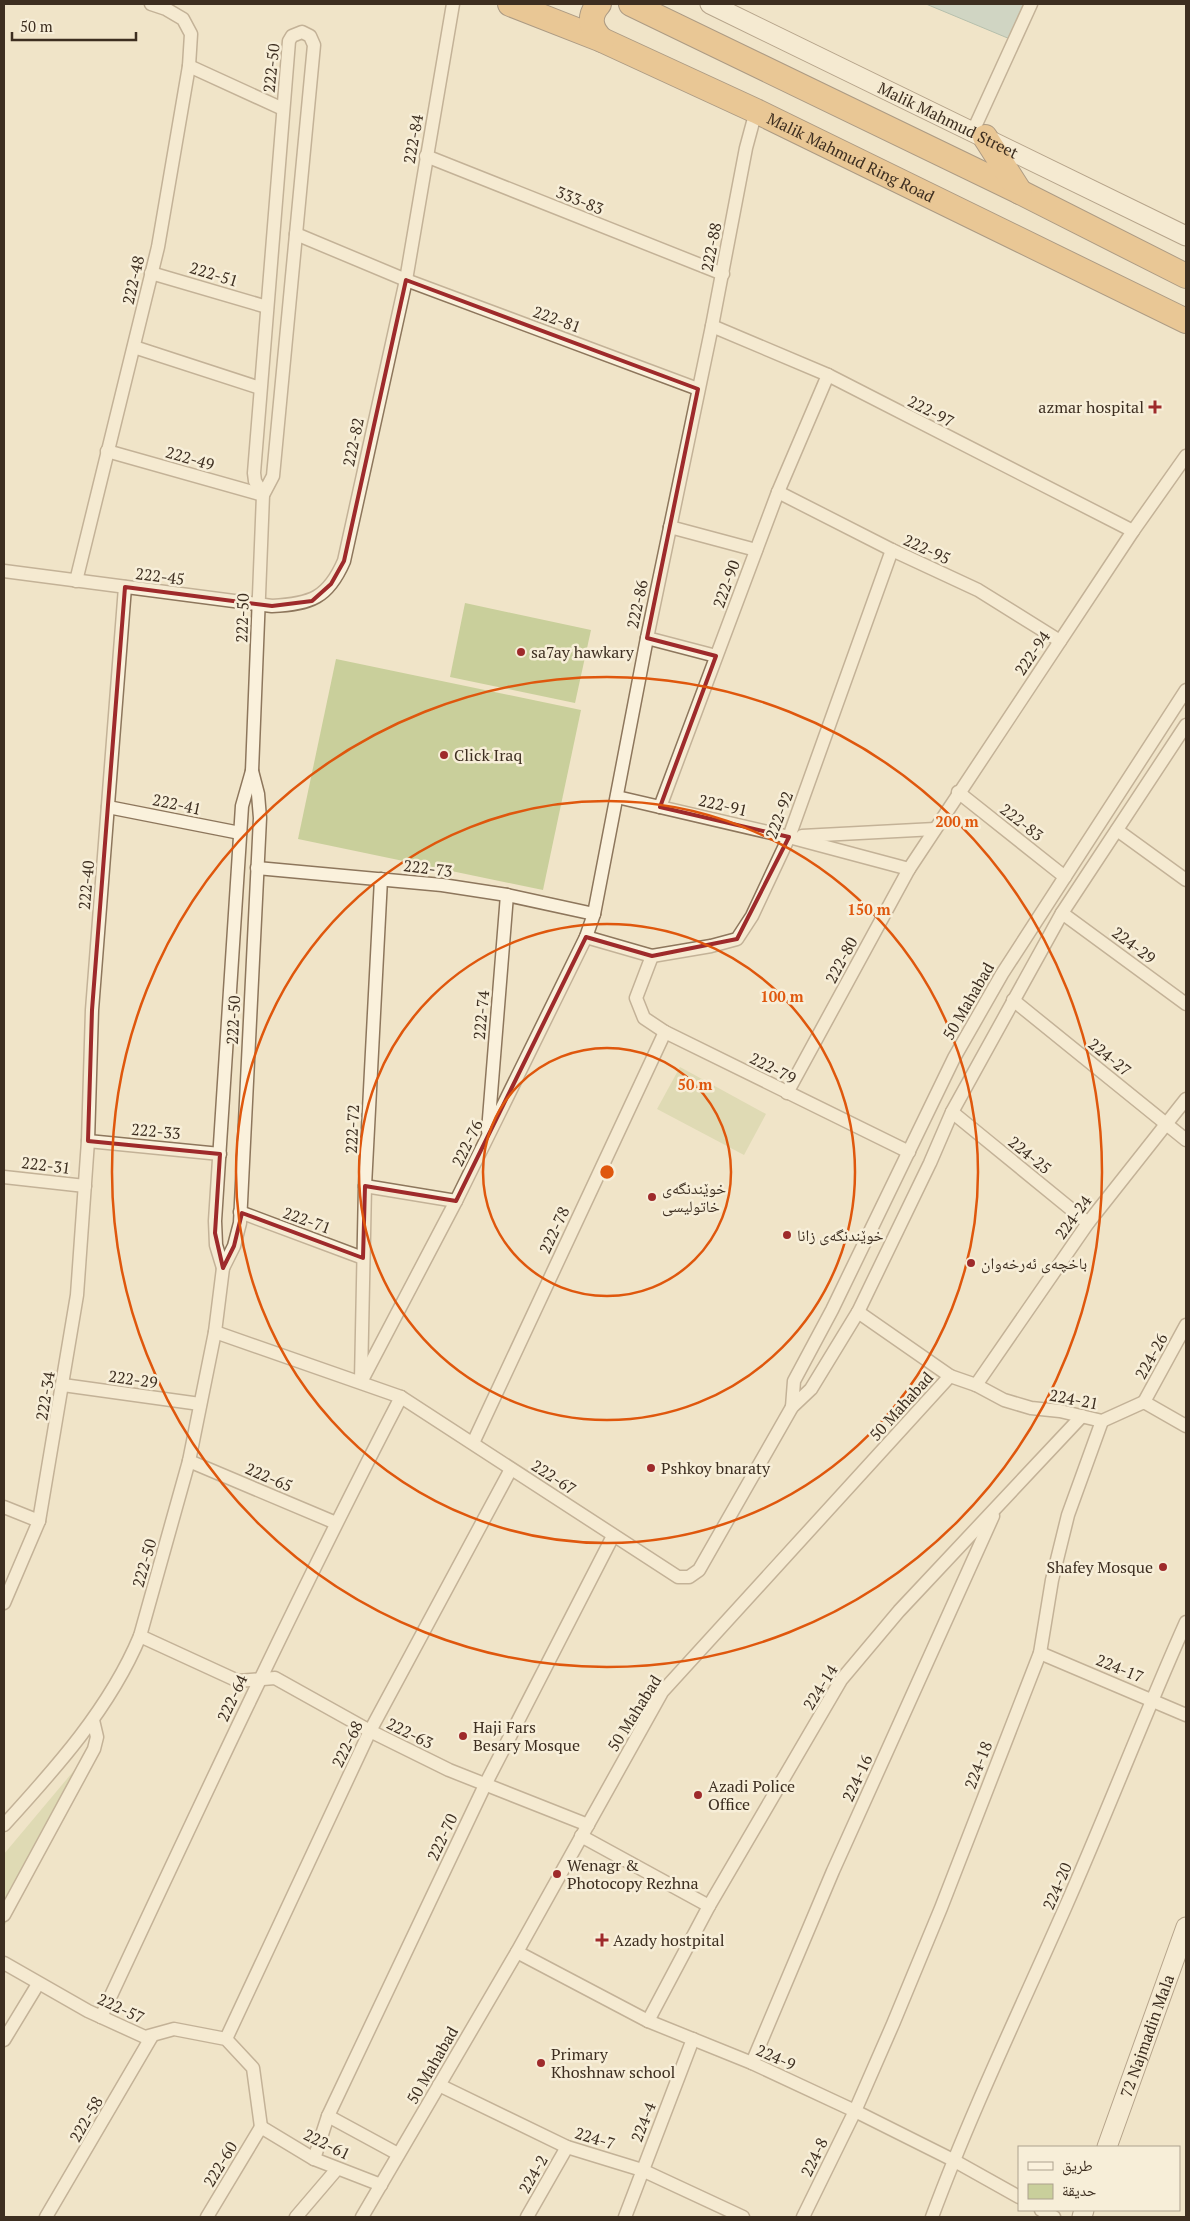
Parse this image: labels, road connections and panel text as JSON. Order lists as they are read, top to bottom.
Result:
{
  "streets": {
    "highway": ["Malik Mahmud Ring Road"],
    "main road": ["Malik Mahmud Street", "72 Najmadin Mala"],
    "street": [
      "222-50",
      "222-84",
      "333-83",
      "222-88",
      "222-51",
      "222-48",
      "222-81",
      "222-97",
      "222-82",
      "222-49",
      "222-95",
      "222-45",
      "222-90",
      "222-86",
      "222-94",
      "222-41",
      "222-91",
      "222-92",
      "222-83",
      "222-73",
      "222-40",
      "224-29",
      "222-80",
      "50 Mahabad",
      "222-74",
      "224-27",
      "222-79",
      "222-72",
      "222-33",
      "222-76",
      "224-25",
      "222-31",
      "224-24",
      "222-71",
      "222-78",
      "224-26",
      "222-29",
      "222-34",
      "224-21",
      "222-65",
      "222-67",
      "224-17",
      "224-14",
      "222-64",
      "222-63",
      "222-68",
      "224-18",
      "224-16",
      "222-70",
      "224-20",
      "222-57",
      "224-9",
      "222-58",
      "224-4",
      "224-7",
      "222-61",
      "224-8",
      "222-60",
      "224-2"
    ]
  },
  "crossings": [
    ["222-50", "222-51"],
    ["222-50", "222-81"],
    ["222-50", "222-49"],
    ["222-50", "222-45"],
    ["222-50", "222-41"],
    ["222-50", "222-73"],
    ["222-50", "222-33"],
    ["222-50", "222-71"],
    ["222-50", "222-29"],
    ["222-50", "222-65"],
    ["222-50", "222-67"],
    ["222-50", "222-63"],
    ["222-84", "333-83"],
    ["222-84", "222-81"],
    ["222-84", "222-82"],
    ["Malik Mahmud Ring Road", "222-88"],
    ["333-83", "222-88"],
    ["222-88", "222-81"],
    ["222-88", "222-97"],
    ["222-88", "222-86"],
    ["222-51", "222-48"],
    ["222-48", "222-49"],
    ["222-48", "222-45"],
    ["222-81", "222-82"],
    ["222-81", "222-86"],
    ["222-97", "222-90"],
    ["222-97", "222-94"],
    ["222-82", "222-45"],
    ["222-95", "222-90"],
    ["222-95", "222-94"],
    ["222-95", "222-92"],
    ["222-45", "222-40"],
    ["222-90", "222-91"],
    ["222-86", "222-91"],
    ["222-86", "222-73"],
    ["222-86", "222-76"],
    ["222-94", "222-91"],
    ["222-94", "222-83"],
    ["222-94", "222-80"],
    ["222-41", "222-40"],
    ["222-91", "222-92"],
    ["222-91", "222-80"],
    ["222-92", "222-79"],
    ["222-92", "222-76"],
    ["222-83", "50 Mahabad"],
    ["222-73", "222-74"],
    ["222-73", "222-72"],
    ["222-73", "222-76"],
    ["222-40", "222-33"],
    ["222-40", "222-31"],
    ["222-40", "222-34"],
    ["222-80", "222-79"],
    ["50 Mahabad", "222-79"],
    ["50 Mahabad", "224-21"],
    ["50 Mahabad", "222-67"],
    ["50 Mahabad", "222-63"],
    ["50 Mahabad", "224-9"],
    ["50 Mahabad", "224-7"],
    ["50 Mahabad", "222-61"],
    ["222-74", "222-76"],
    ["224-27", "224-24"],
    ["222-79", "222-78"],
    ["222-72", "222-76"],
    ["222-72", "222-71"],
    ["222-72", "222-67"],
    ["222-76", "222-67"],
    ["224-25", "224-24"],
    ["222-31", "222-34"],
    ["224-24", "224-21"],
    ["222-78", "222-67"],
    ["224-26", "224-21"],
    ["222-29", "222-34"],
    ["224-21", "224-14"],
    ["224-21", "224-18"],
    ["222-65", "222-64"],
    ["222-67", "222-64"],
    ["222-67", "222-68"],
    ["222-67", "222-70"],
    ["224-17", "224-18"],
    ["224-17", "224-20"],
    ["224-14", "222-63"],
    ["224-14", "224-16"],
    ["224-14", "224-9"],
    ["222-64", "222-63"],
    ["222-64", "222-57"],
    ["222-63", "222-68"],
    ["222-63", "222-70"],
    ["222-68", "222-57"],
    ["224-18", "224-9"],
    ["224-18", "224-8"],
    ["224-16", "224-9"],
    ["222-70", "222-61"],
    ["224-20", "224-9"],
    ["222-57", "222-58"],
    ["224-9", "224-4"],
    ["224-9", "224-8"],
    ["224-4", "224-7"],
    ["224-7", "224-2"],
    ["222-61", "222-60"]
  ],
  "places": {
    "health": ["azmar hospital", "Azady hostpital"],
    "other": [
      "sa7ay hawkary",
      "Click Iraq",
      "خوێندنگەی خاتولیسی",
      "خوێندنگەی زانا",
      "باخچەی ئەرخەوان",
      "Pshkoy bnaraty",
      "Shafey Mosque",
      "Haji Fars Besary Mosque",
      "Azadi Police Office",
      "Wenagr & Photocopy Rezhna",
      "Primary Khoshnaw school"
    ]
  },
  "legend": ["طريق", "حديقة"],
  "scale_bar": "50 m",
  "rings": [
    "200 m",
    "150 m",
    "100 m",
    "50 m"
  ]
}
